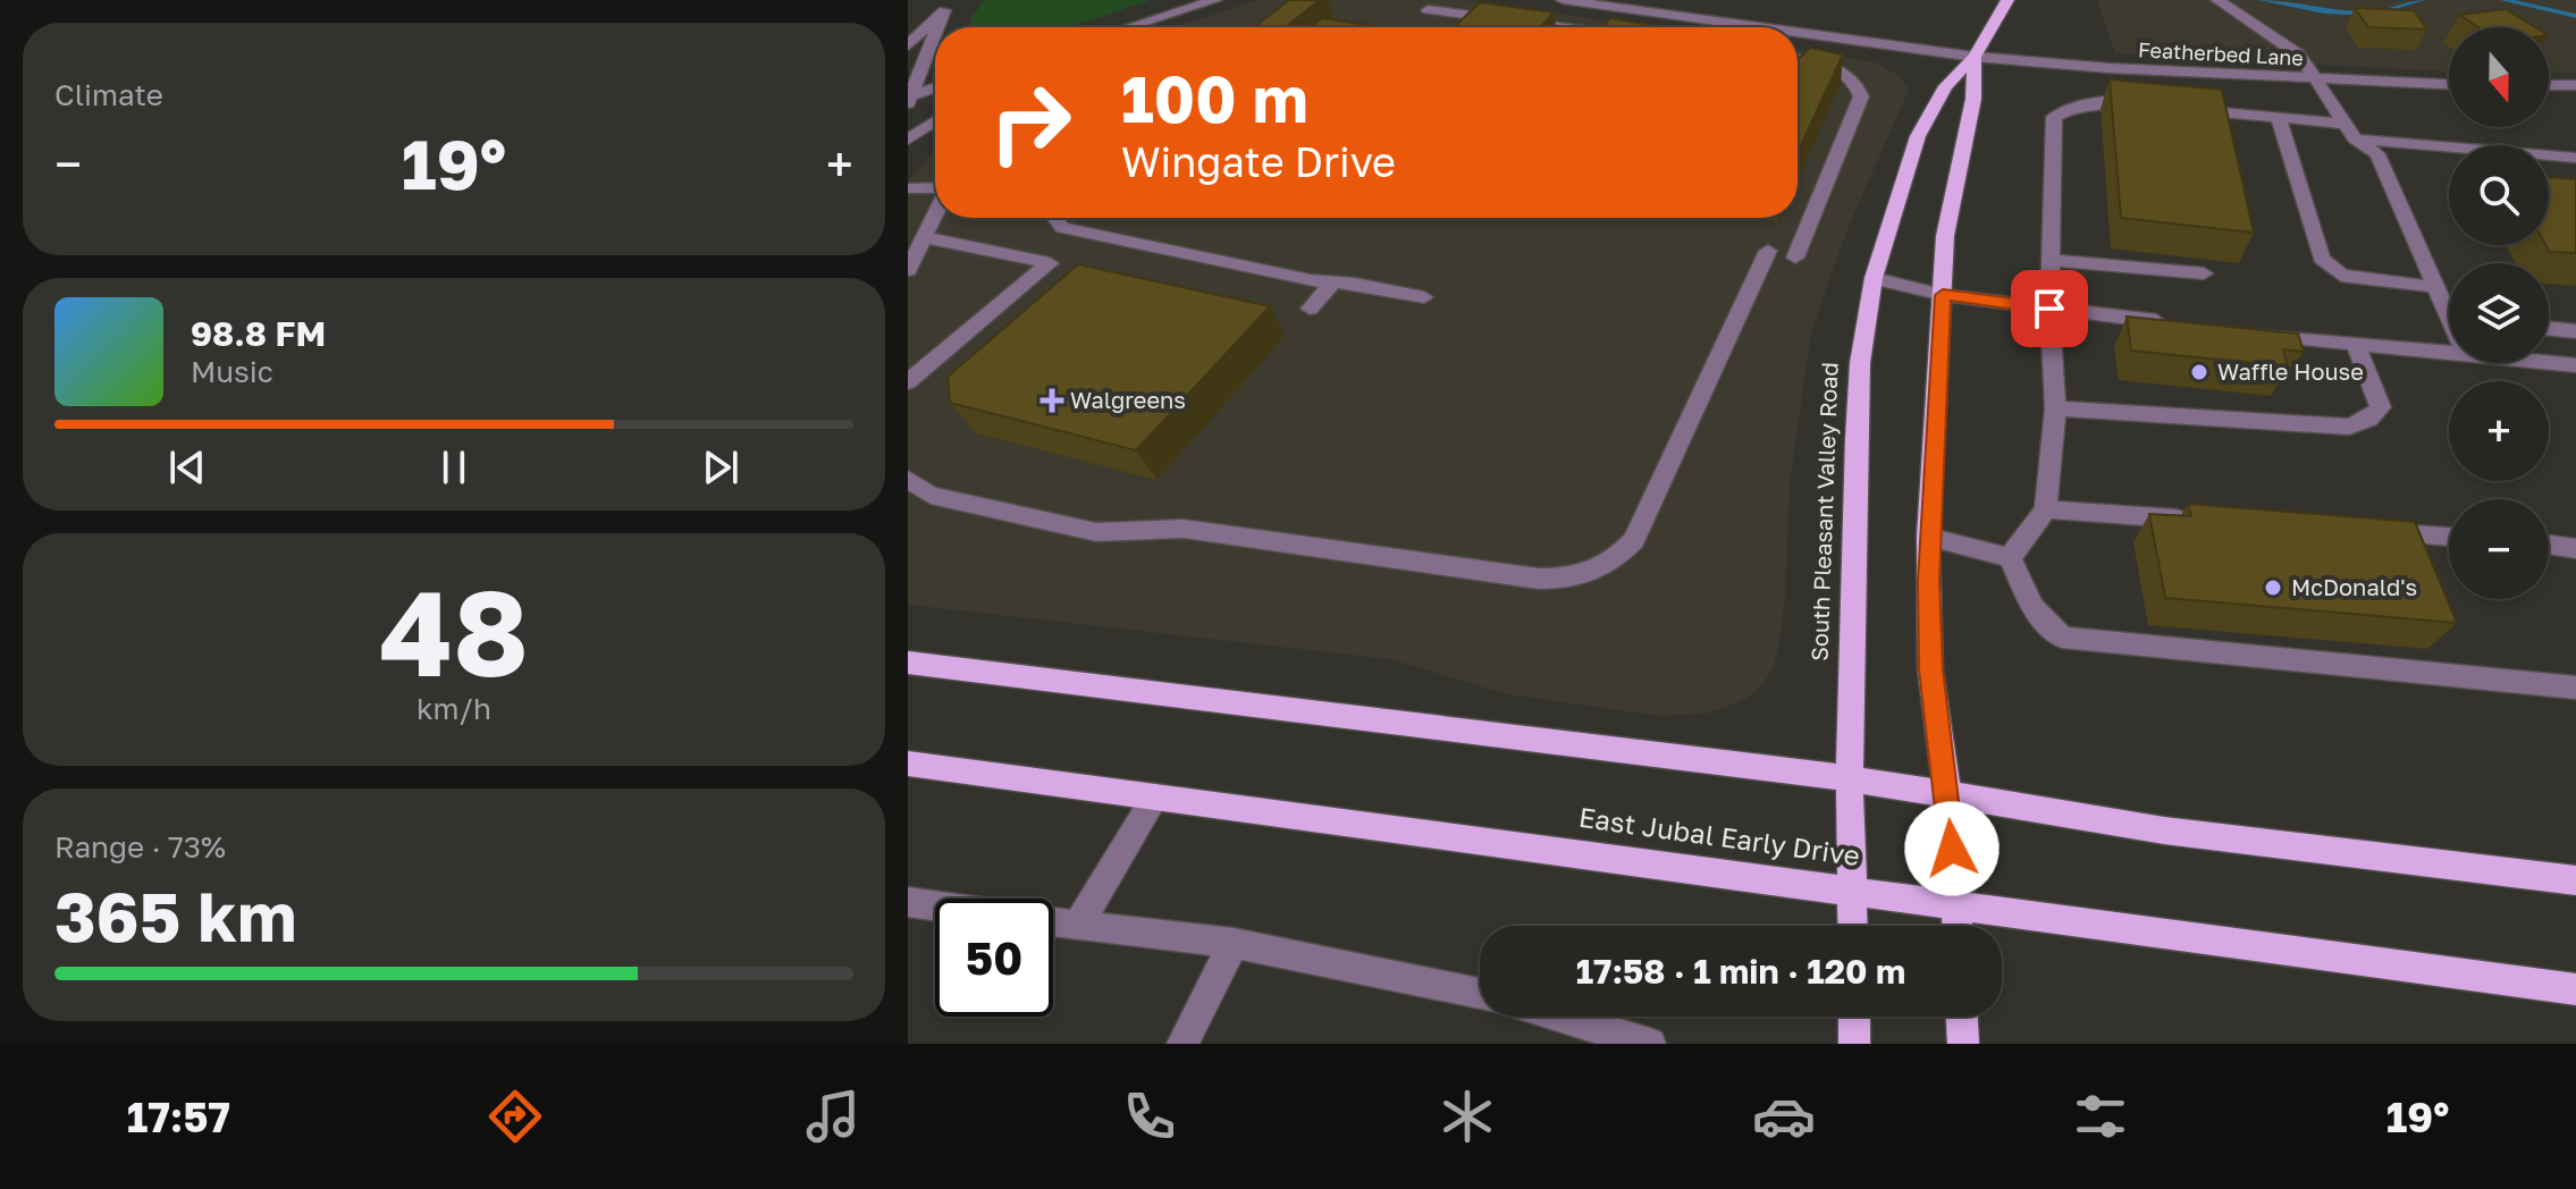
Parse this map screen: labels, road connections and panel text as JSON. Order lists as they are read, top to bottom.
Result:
{
  "streets": {
    "main road": ["South Pleasant Valley Road", "East Jubal Early Drive"],
    "street": ["Featherbed Lane"]
  },
  "crossings": [
    ["Featherbed Lane", "South Pleasant Valley Road"],
    ["South Pleasant Valley Road", "East Jubal Early Drive"]
  ],
  "places": {
    "other": ["Waffle House", "McDonald's"],
    "health": ["Walgreens"]
  },
  "north": "bottom",
  "page": {
    "tile": [
      "Climate",
      ["48", "km/h"],
      ["Range · 73%", "365 km"]
    ],
    "map_buttons": ["+", "−"],
    "turn": ["100 m", "Wingate Drive"],
    "heat": ["−", "19°", "+"],
    "song": ["98.8 FM", "Music"],
    "limit": "50",
    "trip": "17:58 · 1 min · 120 m",
    "tabs": ["17:57", "19°"]
  }
}
